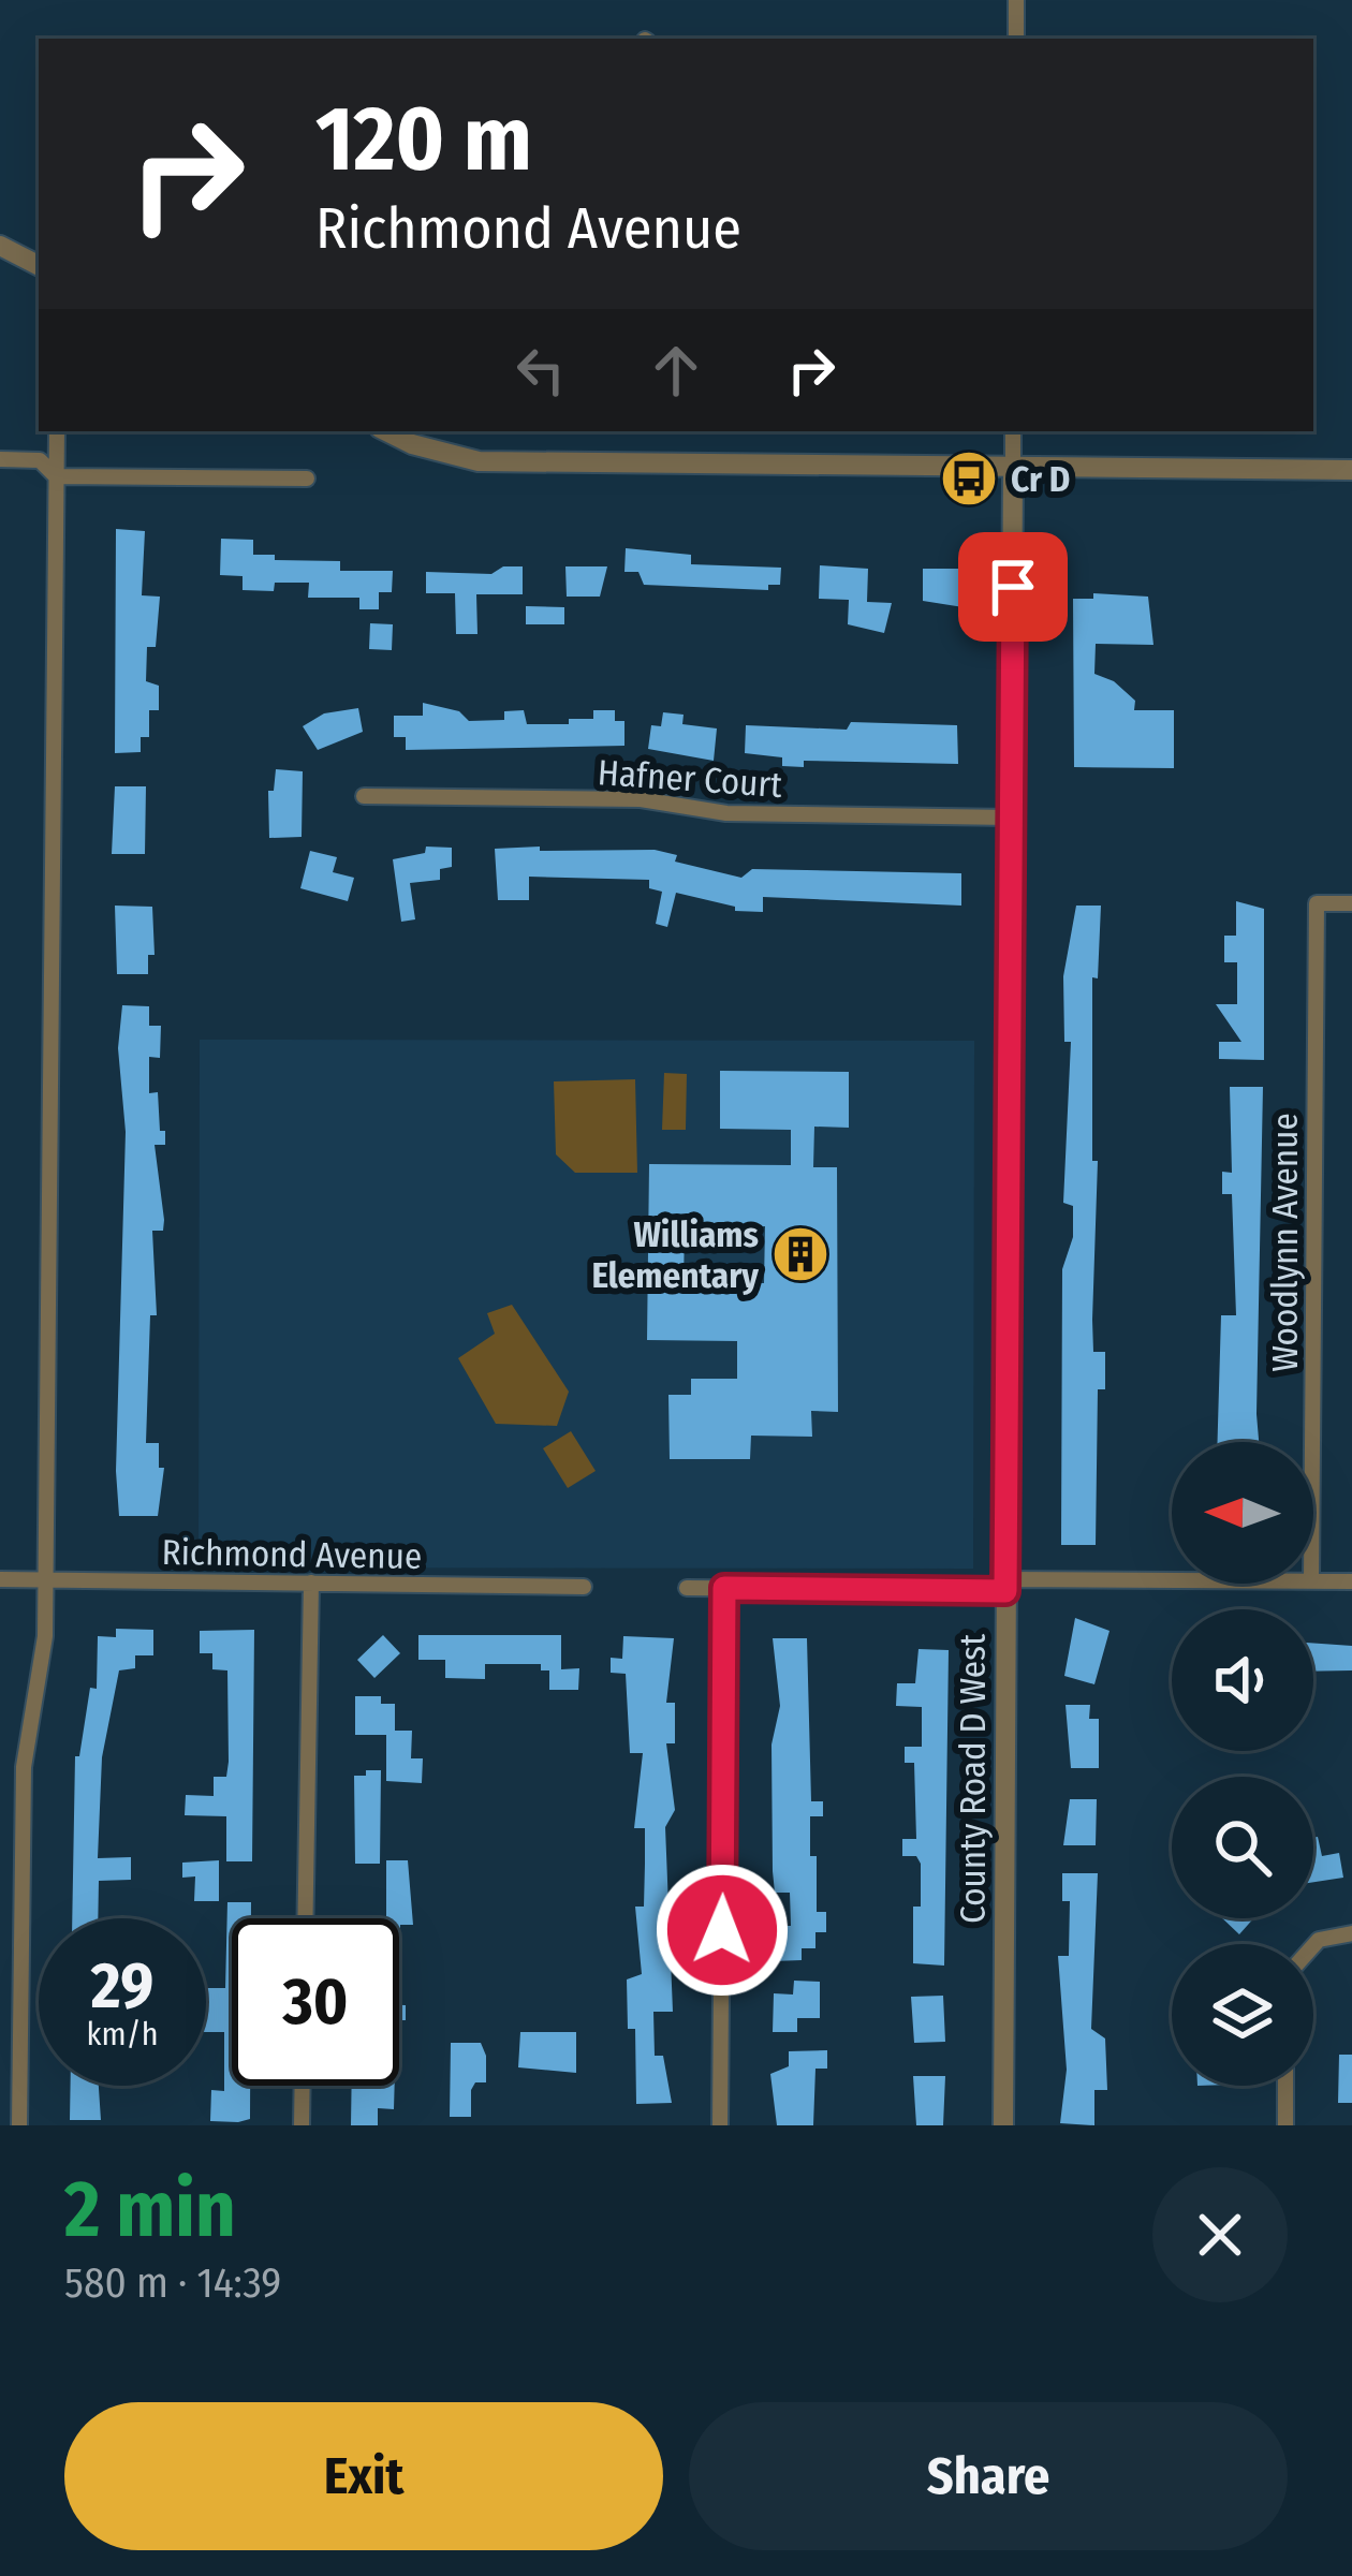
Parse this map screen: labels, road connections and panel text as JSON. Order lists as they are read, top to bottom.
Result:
{
  "streets": {
    "street": [
      "Hafner Court",
      "Woodlynn Avenue",
      "Richmond Avenue",
      "County Road D West"
    ]
  },
  "crossings": [
    ["Hafner Court", "County Road D West"]
  ],
  "places": {
    "bus stop": ["Cr D"],
    "building": ["Williams Elementary"]
  },
  "north": "left",
  "page": {
    "turn": ["120 m", "Richmond Avenue"],
    "speed": "29 km/h",
    "limit": "30",
    "heading": ["2 min", "580 m · 14:39"],
    "buttons": ["Exit", "Share"]
  }
}
